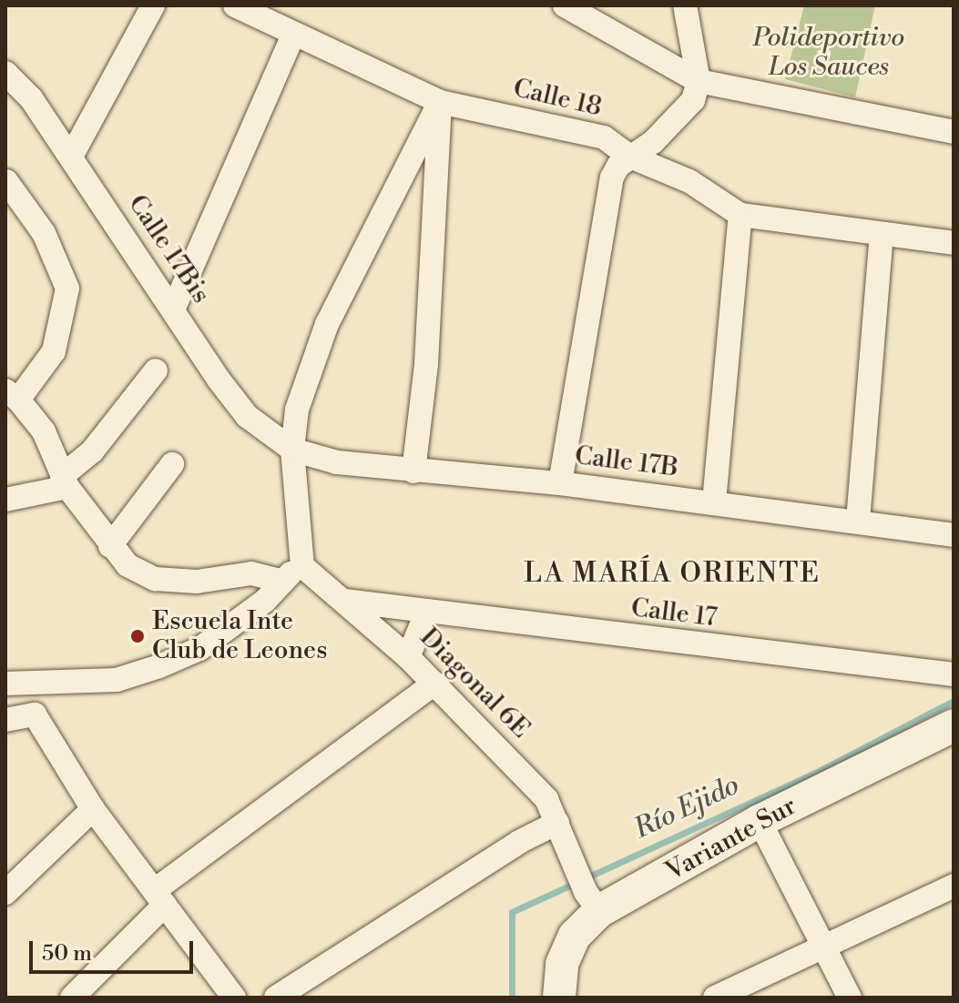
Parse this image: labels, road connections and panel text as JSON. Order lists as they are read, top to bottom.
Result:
{
  "streets": {
    "main road": ["Variante Sur"],
    "street": [
      "Calle 18",
      "Calle 17Bis",
      "Calle 17B",
      "Calle 17",
      "Diagonal 6E"
    ]
  },
  "crossings": [
    ["Calle 17Bis", "Calle 17B"],
    ["Calle 17", "Diagonal 6E"],
    ["Diagonal 6E", "Variante Sur"]
  ],
  "districts": ["LA MARÍA ORIENTE"],
  "water": ["Río Ejido"],
  "parks": ["Polideportivo Los Sauces"],
  "places": ["Escuela Inte Club de Leones"],
  "scale_bar": "50 m"
}
